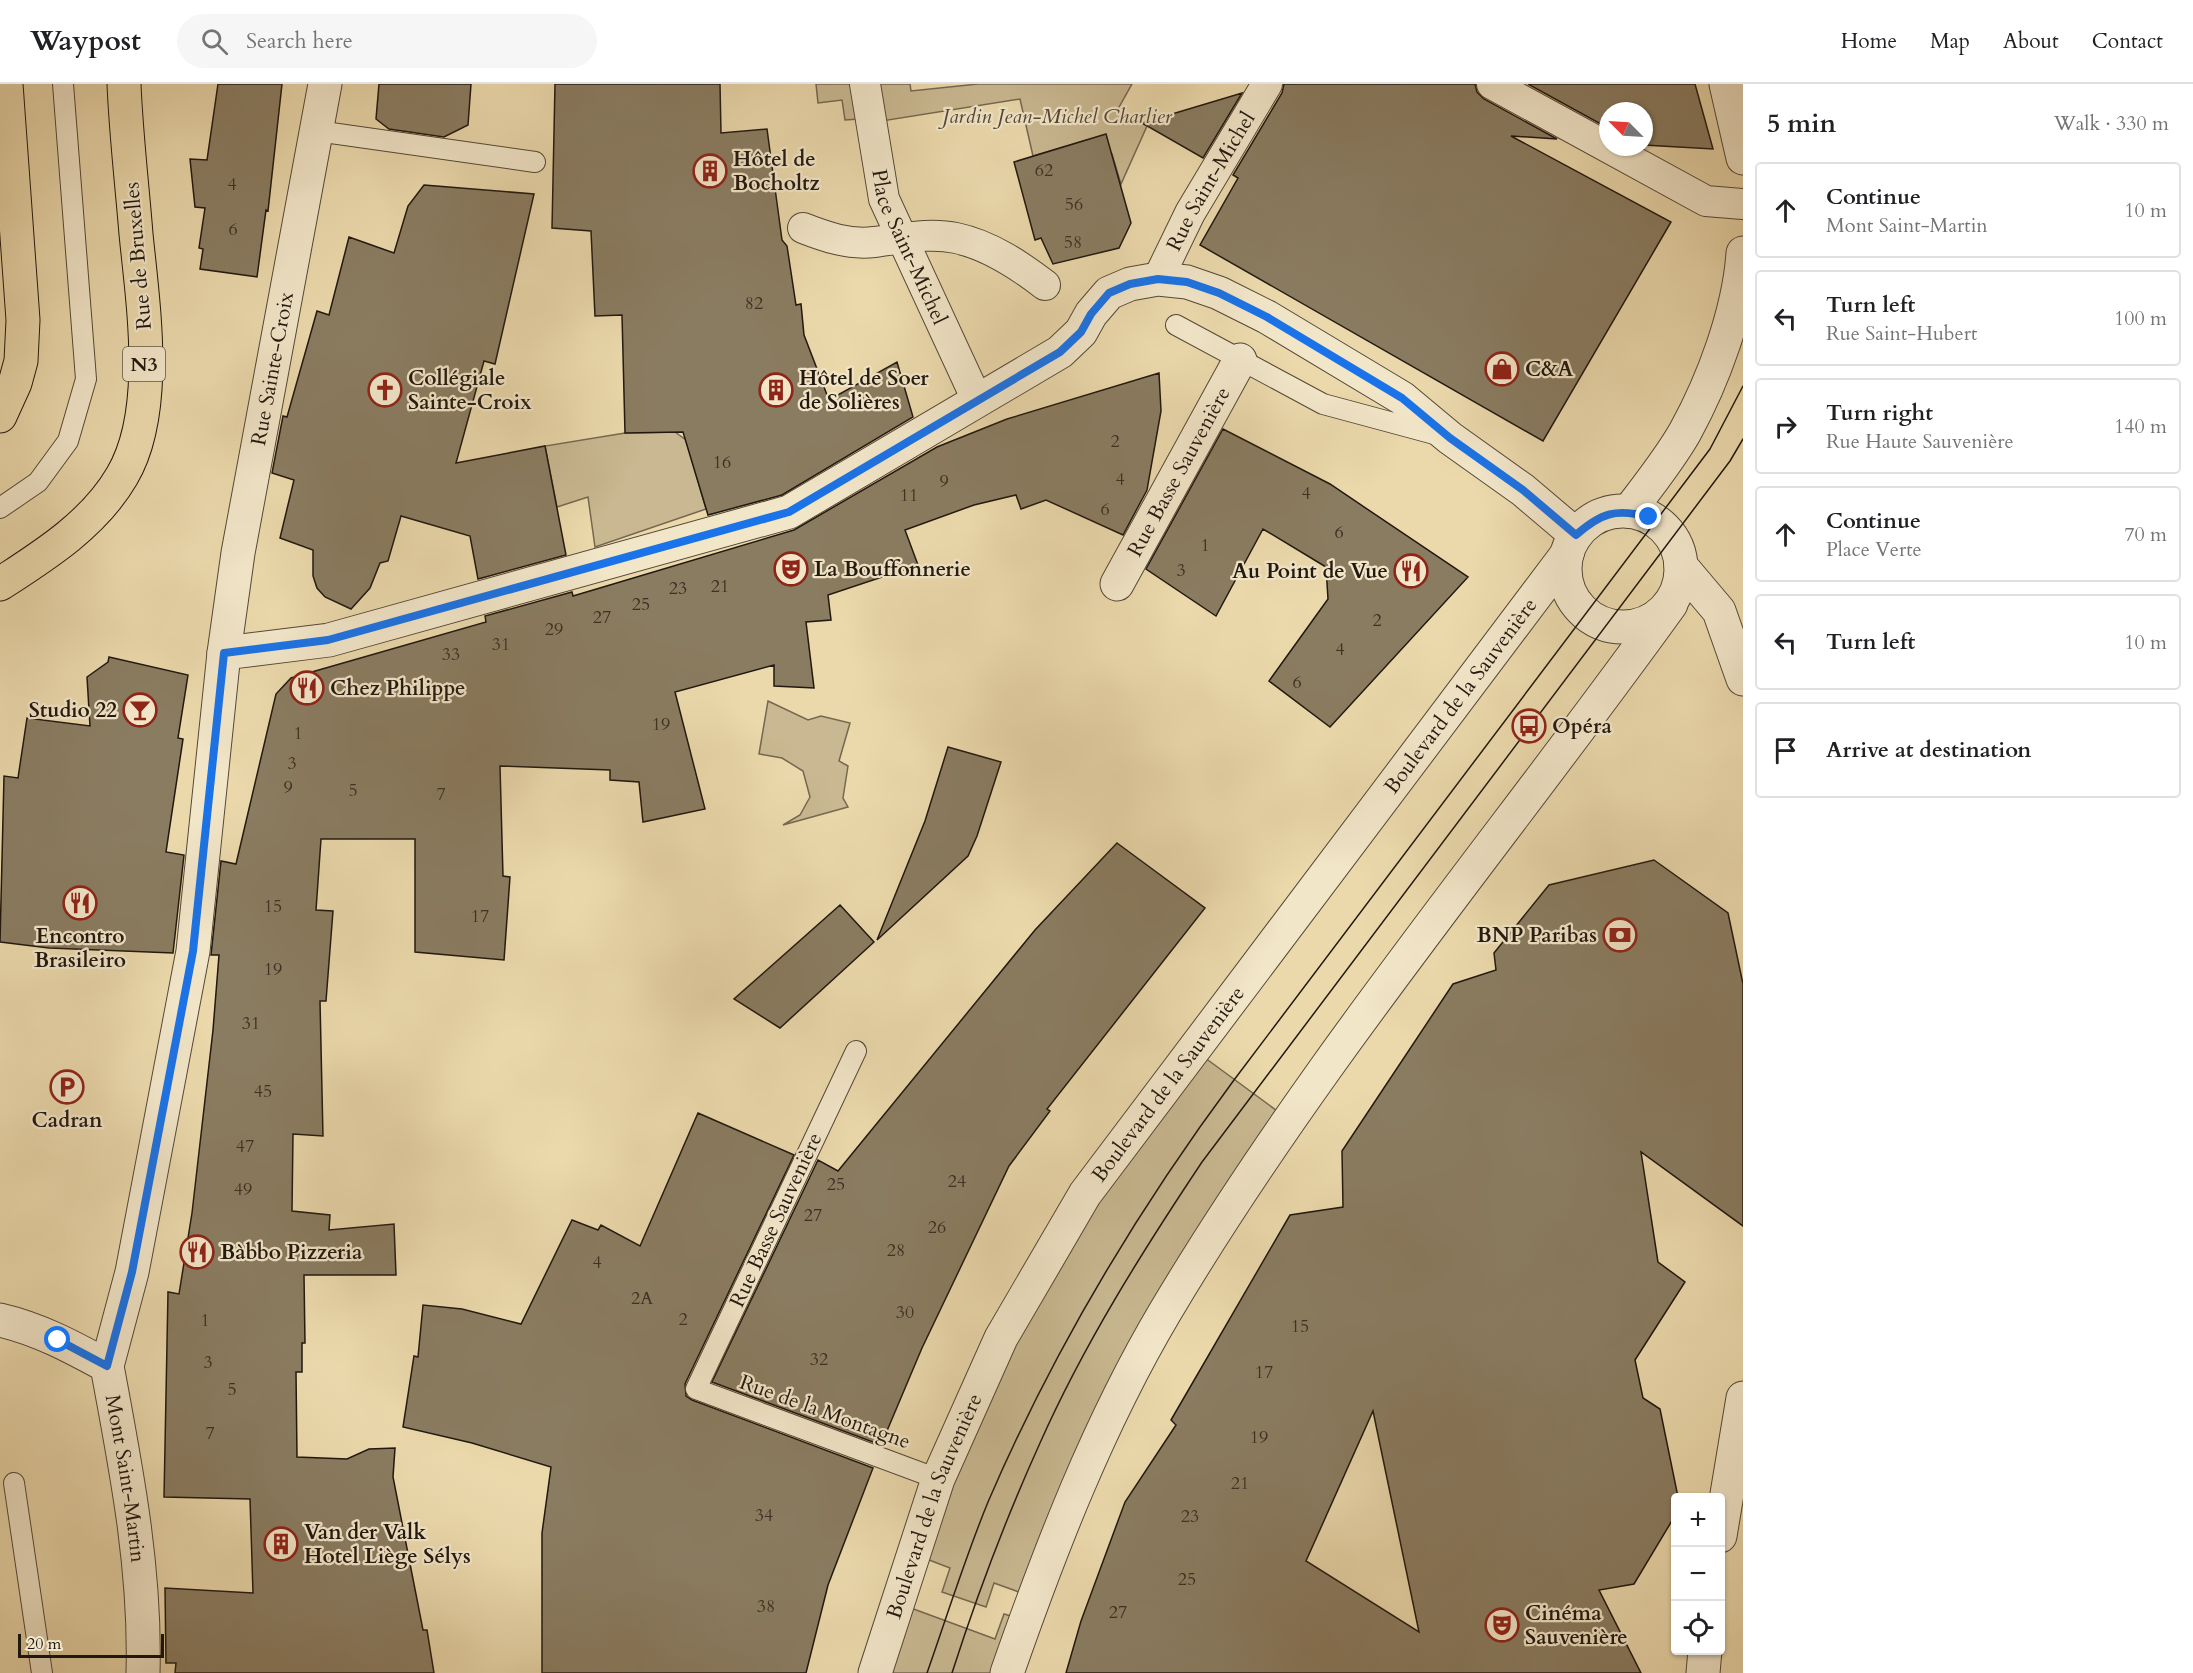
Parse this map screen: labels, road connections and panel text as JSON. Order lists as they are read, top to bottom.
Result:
{
  "streets": {
    "main road": ["Rue de Bruxelles", "N3"],
    "street": [
      "Rue Saint-Michel",
      "Place Saint-Michel",
      "Rue Sainte-Croix",
      "Rue Basse Sauvenière",
      "Boulevard de la Sauvenière",
      "Mont Saint-Martin"
    ],
    "lane": ["Rue de la Montagne"]
  },
  "crossings": [
    ["Rue Sainte-Croix", "Mont Saint-Martin"],
    ["Rue Basse Sauvenière", "Rue de la Montagne"],
    ["Boulevard de la Sauvenière", "Rue de la Montagne"]
  ],
  "parks": ["Jardin Jean-Michel Charlier"],
  "places": {
    "building": ["Hôtel de Bocholtz", "Hôtel de Soer de Solières", "Van der Valk Hotel Liège Sélys"],
    "shop": ["C&A"],
    "church": ["Collégiale Sainte-Croix"],
    "theatre": ["La Bouffonnerie", "Cinéma Sauvenière"],
    "restaurant": [
      "Au Point de Vue",
      "Chez Philippe",
      "Encontro Brasileiro",
      "Bàbbo Pizzeria"
    ],
    "bar": ["Studio 22"],
    "bus stop": ["Opéra"],
    "bank": ["BNP Paribas"],
    "parking": ["Cadran"]
  },
  "house_numbers": [
    "62",
    "4",
    "56",
    "6",
    "58",
    "82",
    "2",
    "16",
    "4",
    "9",
    "4",
    "11",
    "6",
    "6",
    "1",
    "3",
    "21",
    "23",
    "25",
    "27",
    "2",
    "29",
    "31",
    "4",
    "33",
    "6",
    "19",
    "1",
    "3",
    "9",
    "5",
    "7",
    "15",
    "17",
    "19",
    "31",
    "45",
    "47",
    "24",
    "25",
    "49",
    "27",
    "26",
    "28",
    "4",
    "2A",
    "30",
    "2",
    "1",
    "15",
    "32",
    "3",
    "17",
    "5",
    "7",
    "19",
    "21",
    "34",
    "23",
    "25",
    "38",
    "27"
  ],
  "scale_bar": "20 m",
  "north": "top left",
  "page": {
    "header": "Waypost",
    "search": "Search here",
    "nav": [
      "Home",
      "Map",
      "About",
      "Contact"
    ],
    "heading": ["5 min", "Walk · 330 m"],
    "list": [
      ["Continue", "Mont Saint-Martin", "10 m"],
      ["Turn left", "Rue Saint-Hubert", "100 m"],
      ["Turn right", "Rue Haute Sauvenière", "140 m"],
      ["Continue", "Place Verte", "70 m"],
      ["Turn left", "10 m"],
      "Arrive at destination"
    ],
    "map_buttons": ["+", "−"],
    "scale": "20 m"
  }
}
